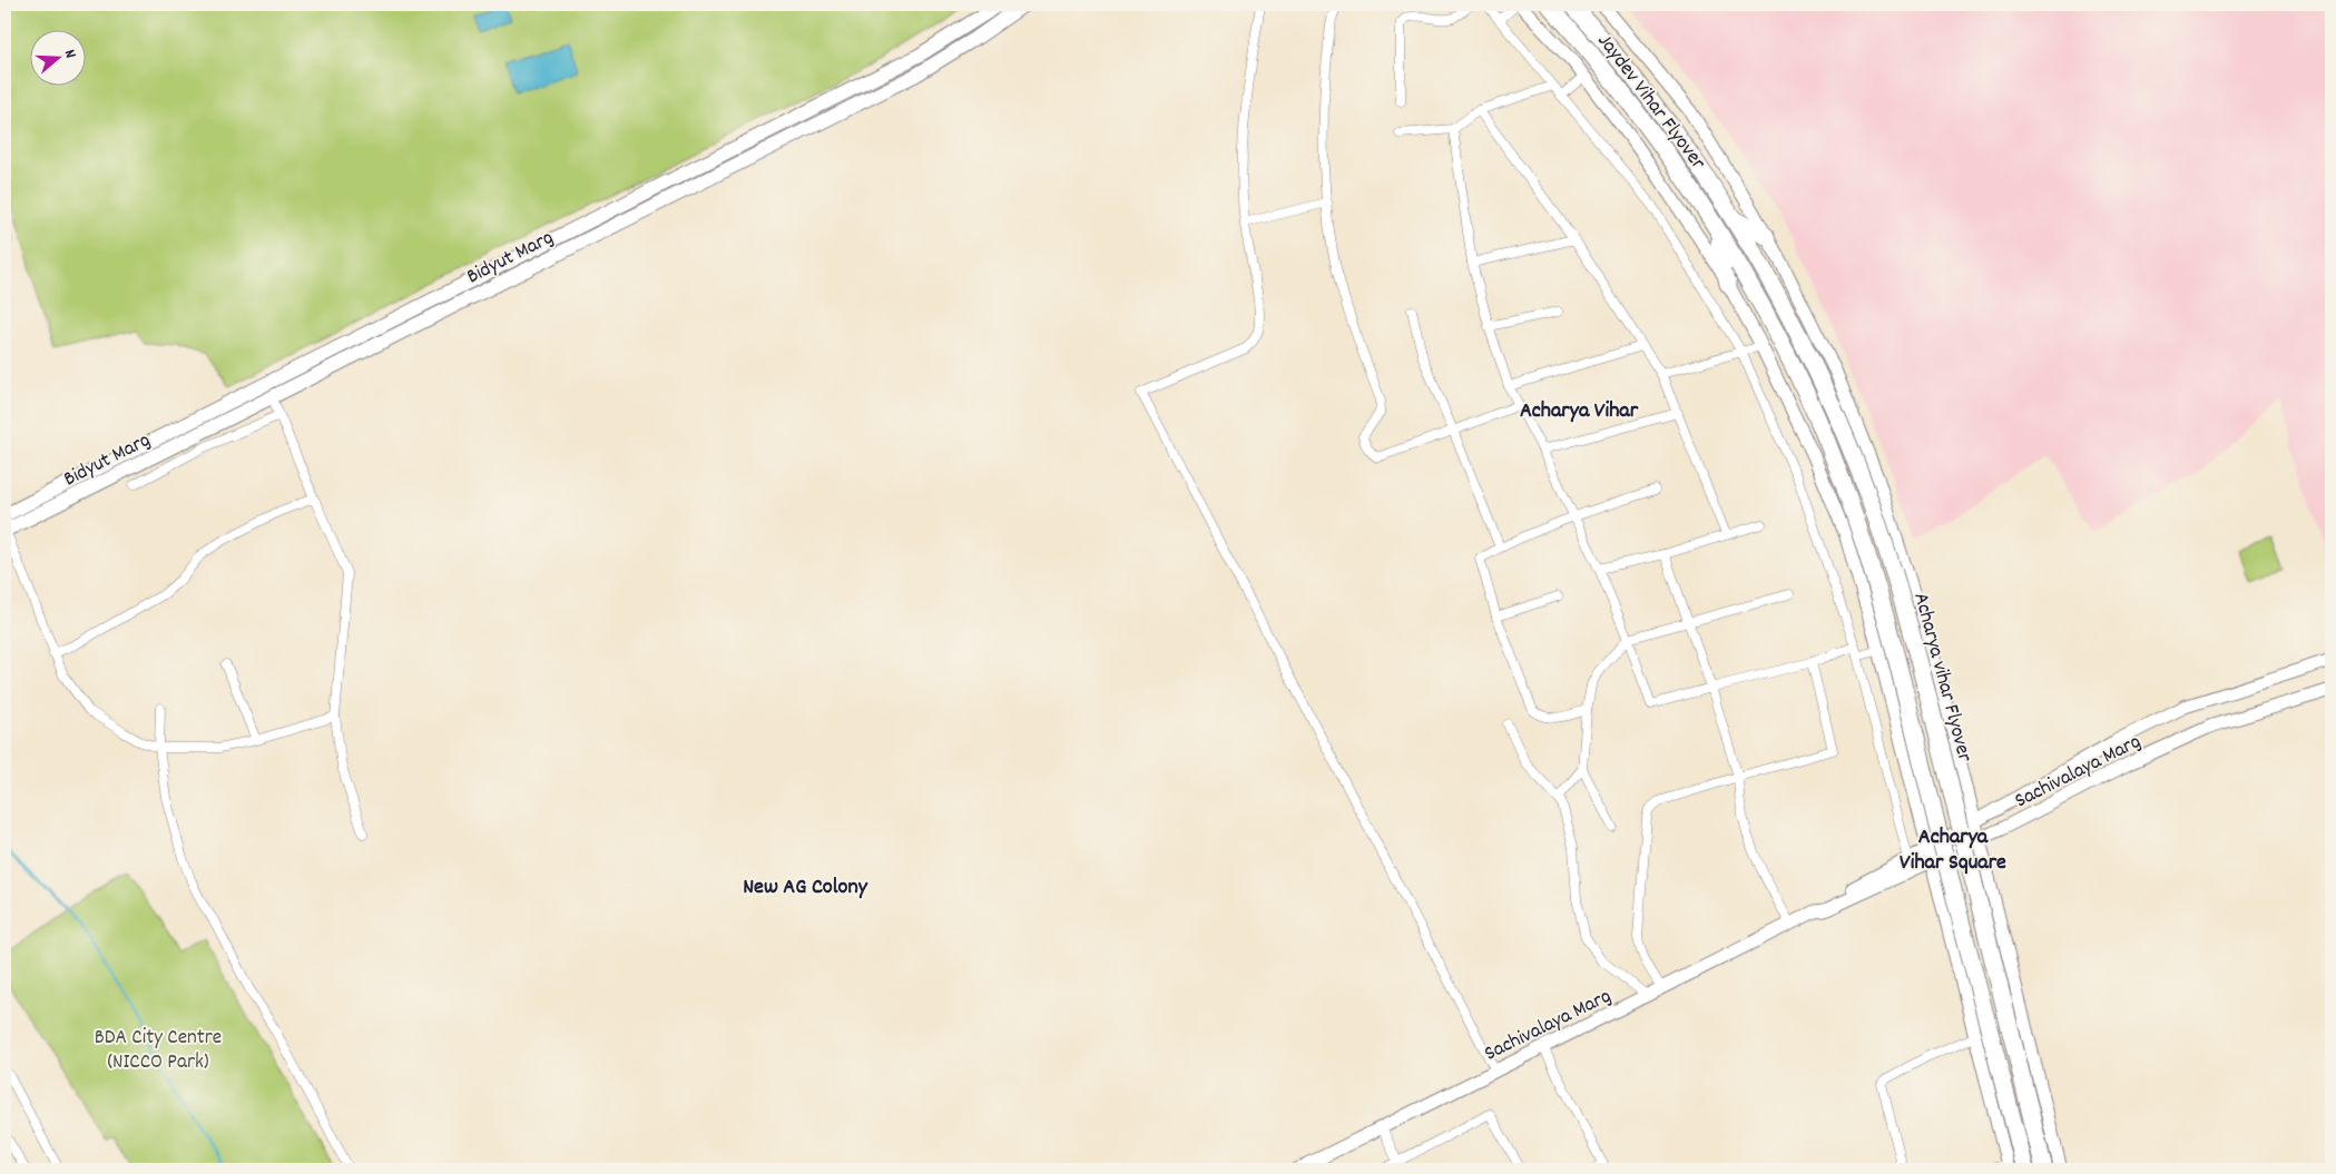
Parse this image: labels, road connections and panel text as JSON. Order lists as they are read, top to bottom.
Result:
{
  "streets": {
    "highway": ["Jaydev Vihar Flyover", "Acharya vihar Flyover"],
    "main road": ["Bidyut Marg"],
    "street": ["Sachivalaya Marg"]
  },
  "crossings": [
    ["Jaydev Vihar Flyover", "Acharya vihar Flyover"]
  ],
  "districts": ["Acharya Vihar", "Acharya Vihar Square", "New AG Colony"],
  "parks": ["BDA City Centre (NICCO Park)"],
  "north": "right"
}
